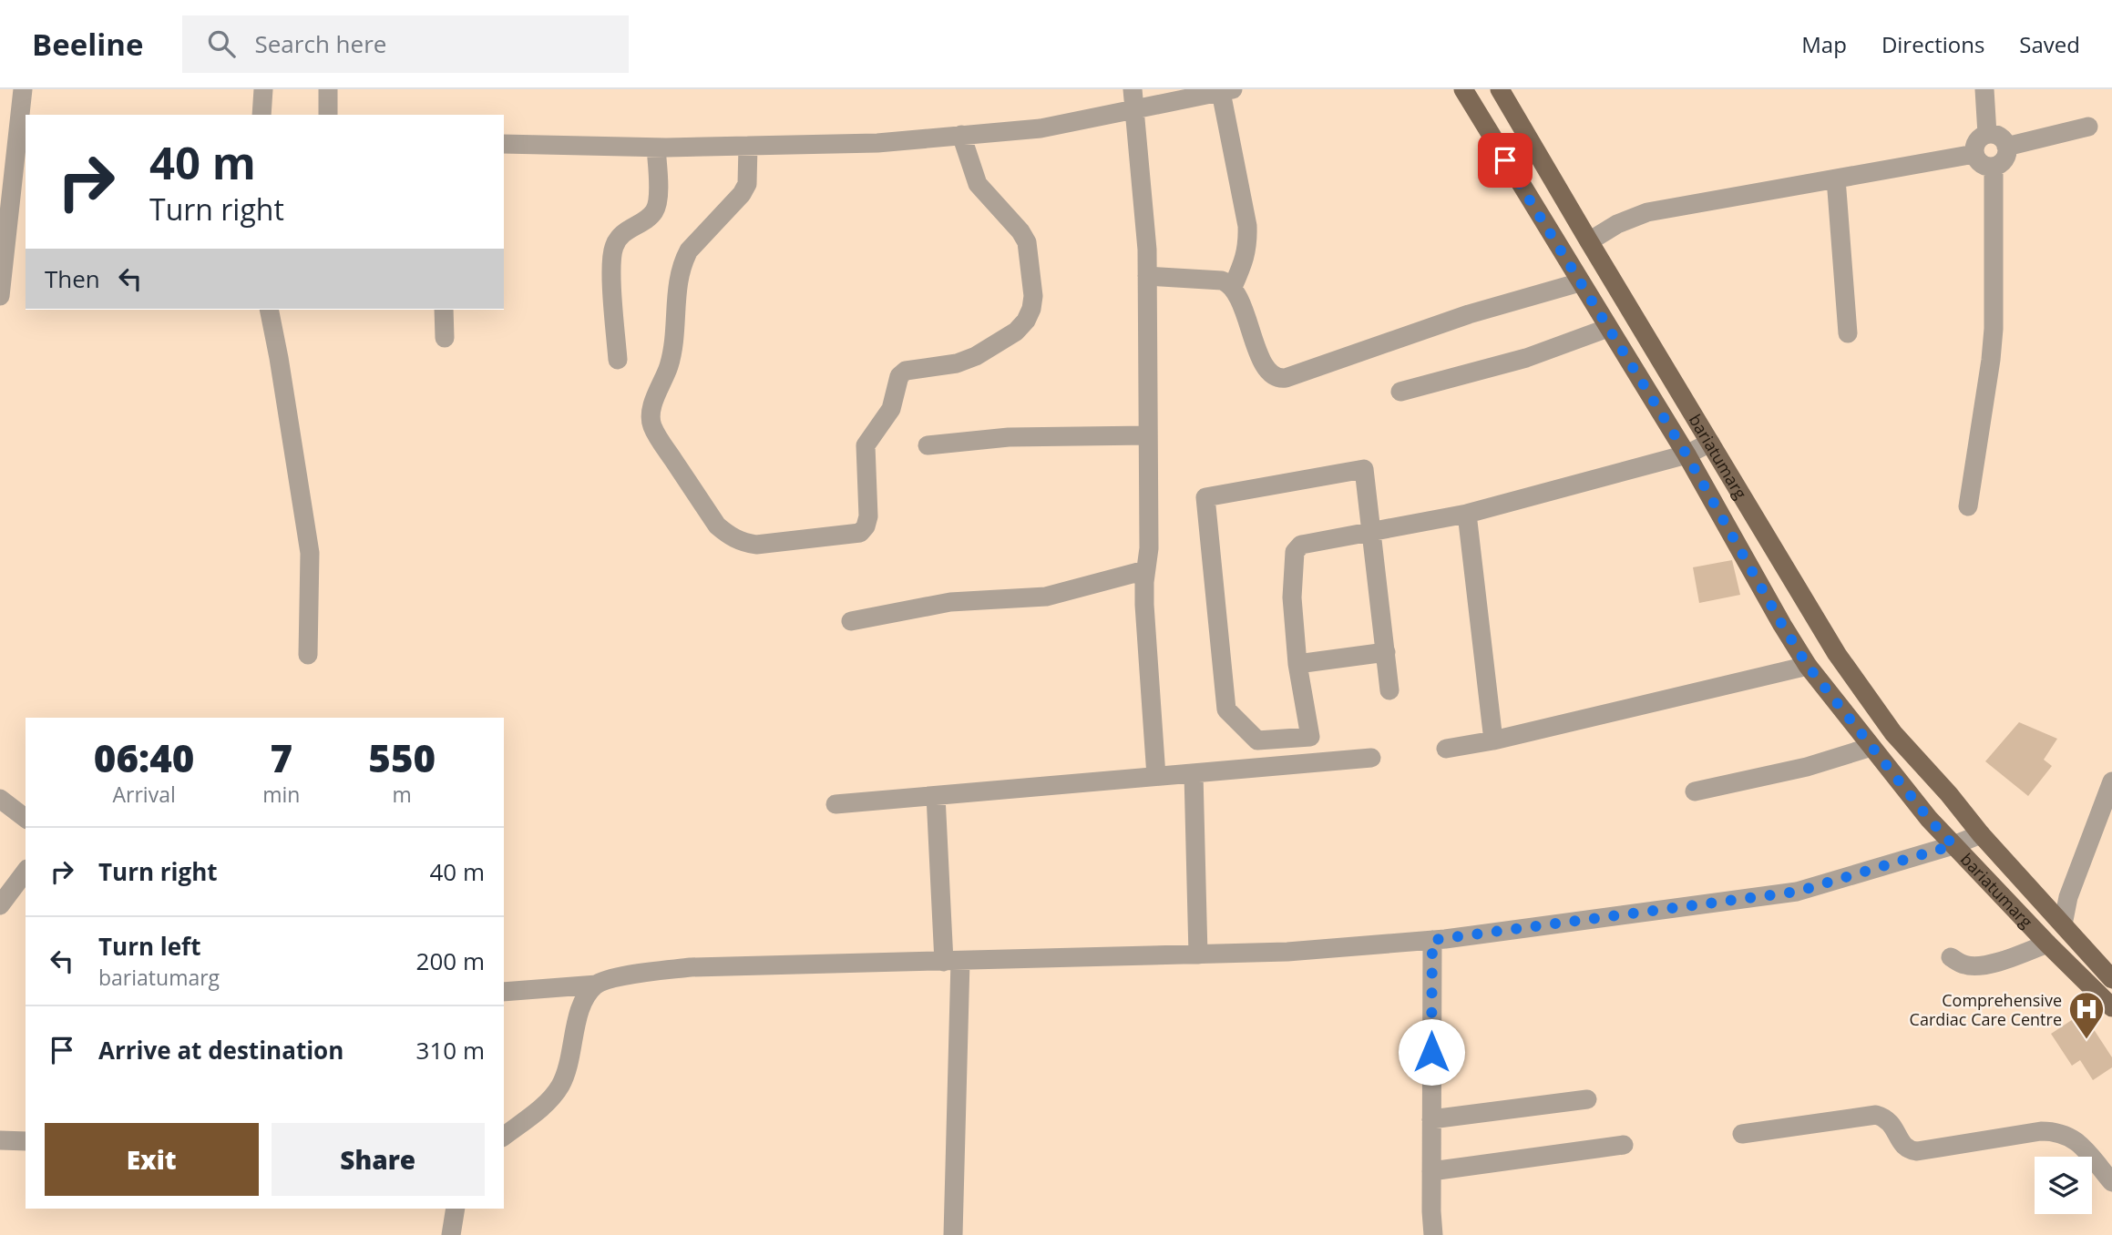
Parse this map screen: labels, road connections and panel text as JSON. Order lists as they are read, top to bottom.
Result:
{
  "streets": {
    "main road": ["bariatumarg"]
  },
  "places": {
    "hospital": ["Comprehensive Cardiac Care Centre"]
  },
  "page": {
    "header": "Beeline",
    "search": "Search here",
    "nav": ["Map", "Directions", "Saved"],
    "turn": ["40 m", "Turn right"],
    "then": "Then",
    "eta": [
      "06:40",
      "Arrival",
      "7",
      "min",
      "550",
      "m"
    ],
    "list": [
      {
        "name": "Turn right",
        "value": "40 m"
      },
      {
        "name": "Turn left",
        "note": "bariatumarg",
        "value": "200 m"
      },
      {
        "name": "Arrive at destination",
        "value": "310 m"
      }
    ],
    "buttons": ["Exit", "Share"]
  }
}
